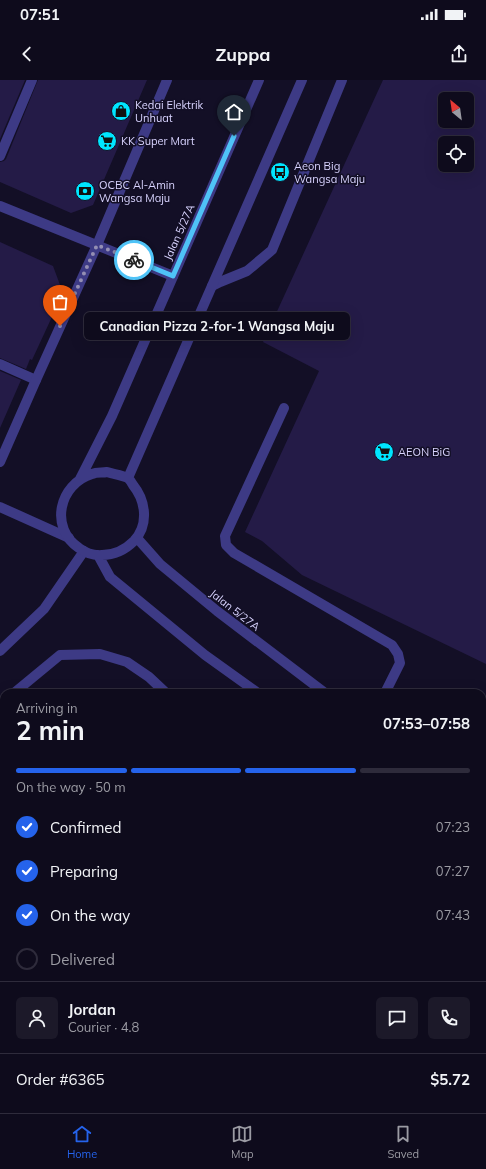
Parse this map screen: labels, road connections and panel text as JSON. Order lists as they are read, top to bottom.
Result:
{
  "streets": {
    "street": ["Jalan 5/27A"]
  },
  "places": {
    "shop": ["Kedai Elektrik Unhuat"],
    "supermarket": ["KK Super Mart", "AEON BiG"],
    "bus stop": ["Aeon Big Wangsa Maju"],
    "bank": ["OCBC Al-Amin Wangsa Maju"],
    "other": ["Canadian Pizza 2-for-1 Wangsa Maju"]
  },
  "north": "top left",
  "page": {
    "status": "07:51",
    "header": "Zuppa",
    "bubble": "Canadian Pizza 2-for-1 Wangsa Maju",
    "heading": ["2 min", "Arriving in", "07:53–07:58"],
    "panel": [
      "Jordan",
      "Courier · 4.8",
      "Order #6365",
      "$5.72"
    ],
    "bar": "On the way · 50 m",
    "list": [
      ["Confirmed", "07:23"],
      ["Preparing", "07:27"],
      ["On the way", "07:43"],
      "Delivered"
    ],
    "tabs": ["Home", "Map", "Saved"]
  }
}
